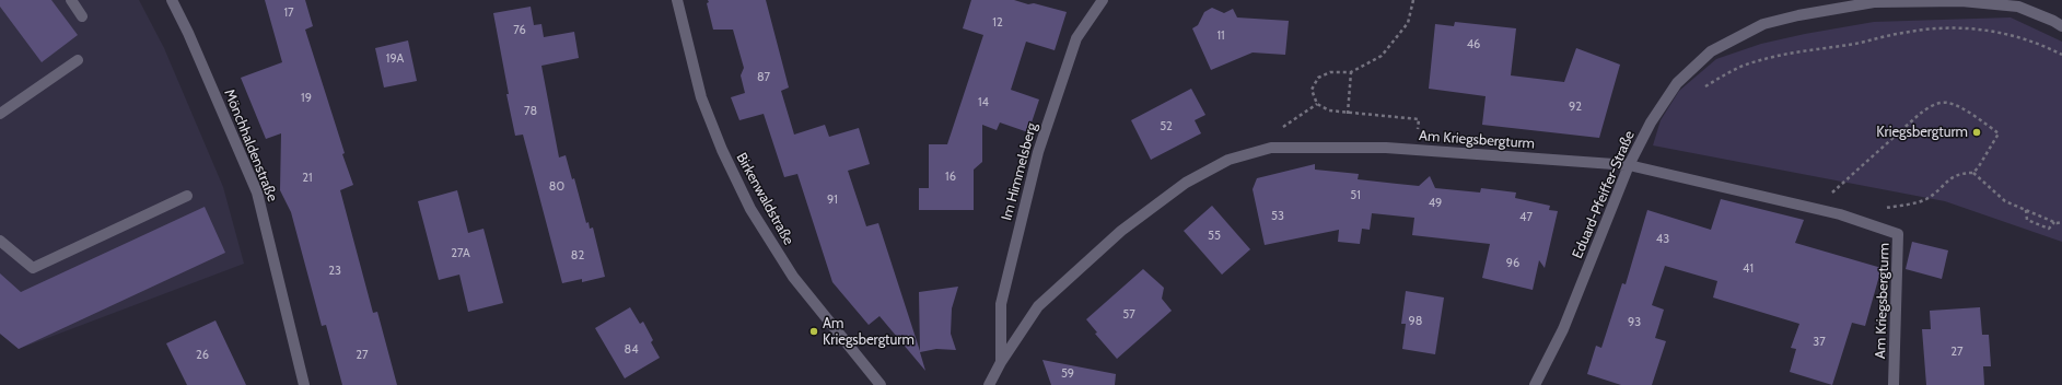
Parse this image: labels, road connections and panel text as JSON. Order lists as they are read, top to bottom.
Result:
{
  "streets": {
    "street": [
      "Am Kriegsbergturm",
      "Mönchhaldenstraße",
      "Im Himmelsberg",
      "Eduard-Pfeiffer-Straße",
      "Birkenwaldstraße"
    ]
  },
  "crossings": [
    ["Am Kriegsbergturm", "Im Himmelsberg"],
    ["Am Kriegsbergturm", "Eduard-Pfeiffer-Straße"]
  ],
  "places": ["Kriegsbergturm", "Am Kriegsbergturm"],
  "house_numbers": [
    "17",
    "12",
    "76",
    "11",
    "46",
    "19A",
    "87",
    "19",
    "14",
    "92",
    "78",
    "52",
    "16",
    "21",
    "80",
    "51",
    "91",
    "49",
    "53",
    "47",
    "55",
    "43",
    "27A",
    "82",
    "96",
    "41",
    "23",
    "57",
    "98",
    "93",
    "37",
    "84",
    "27",
    "26",
    "27",
    "59"
  ]
}
